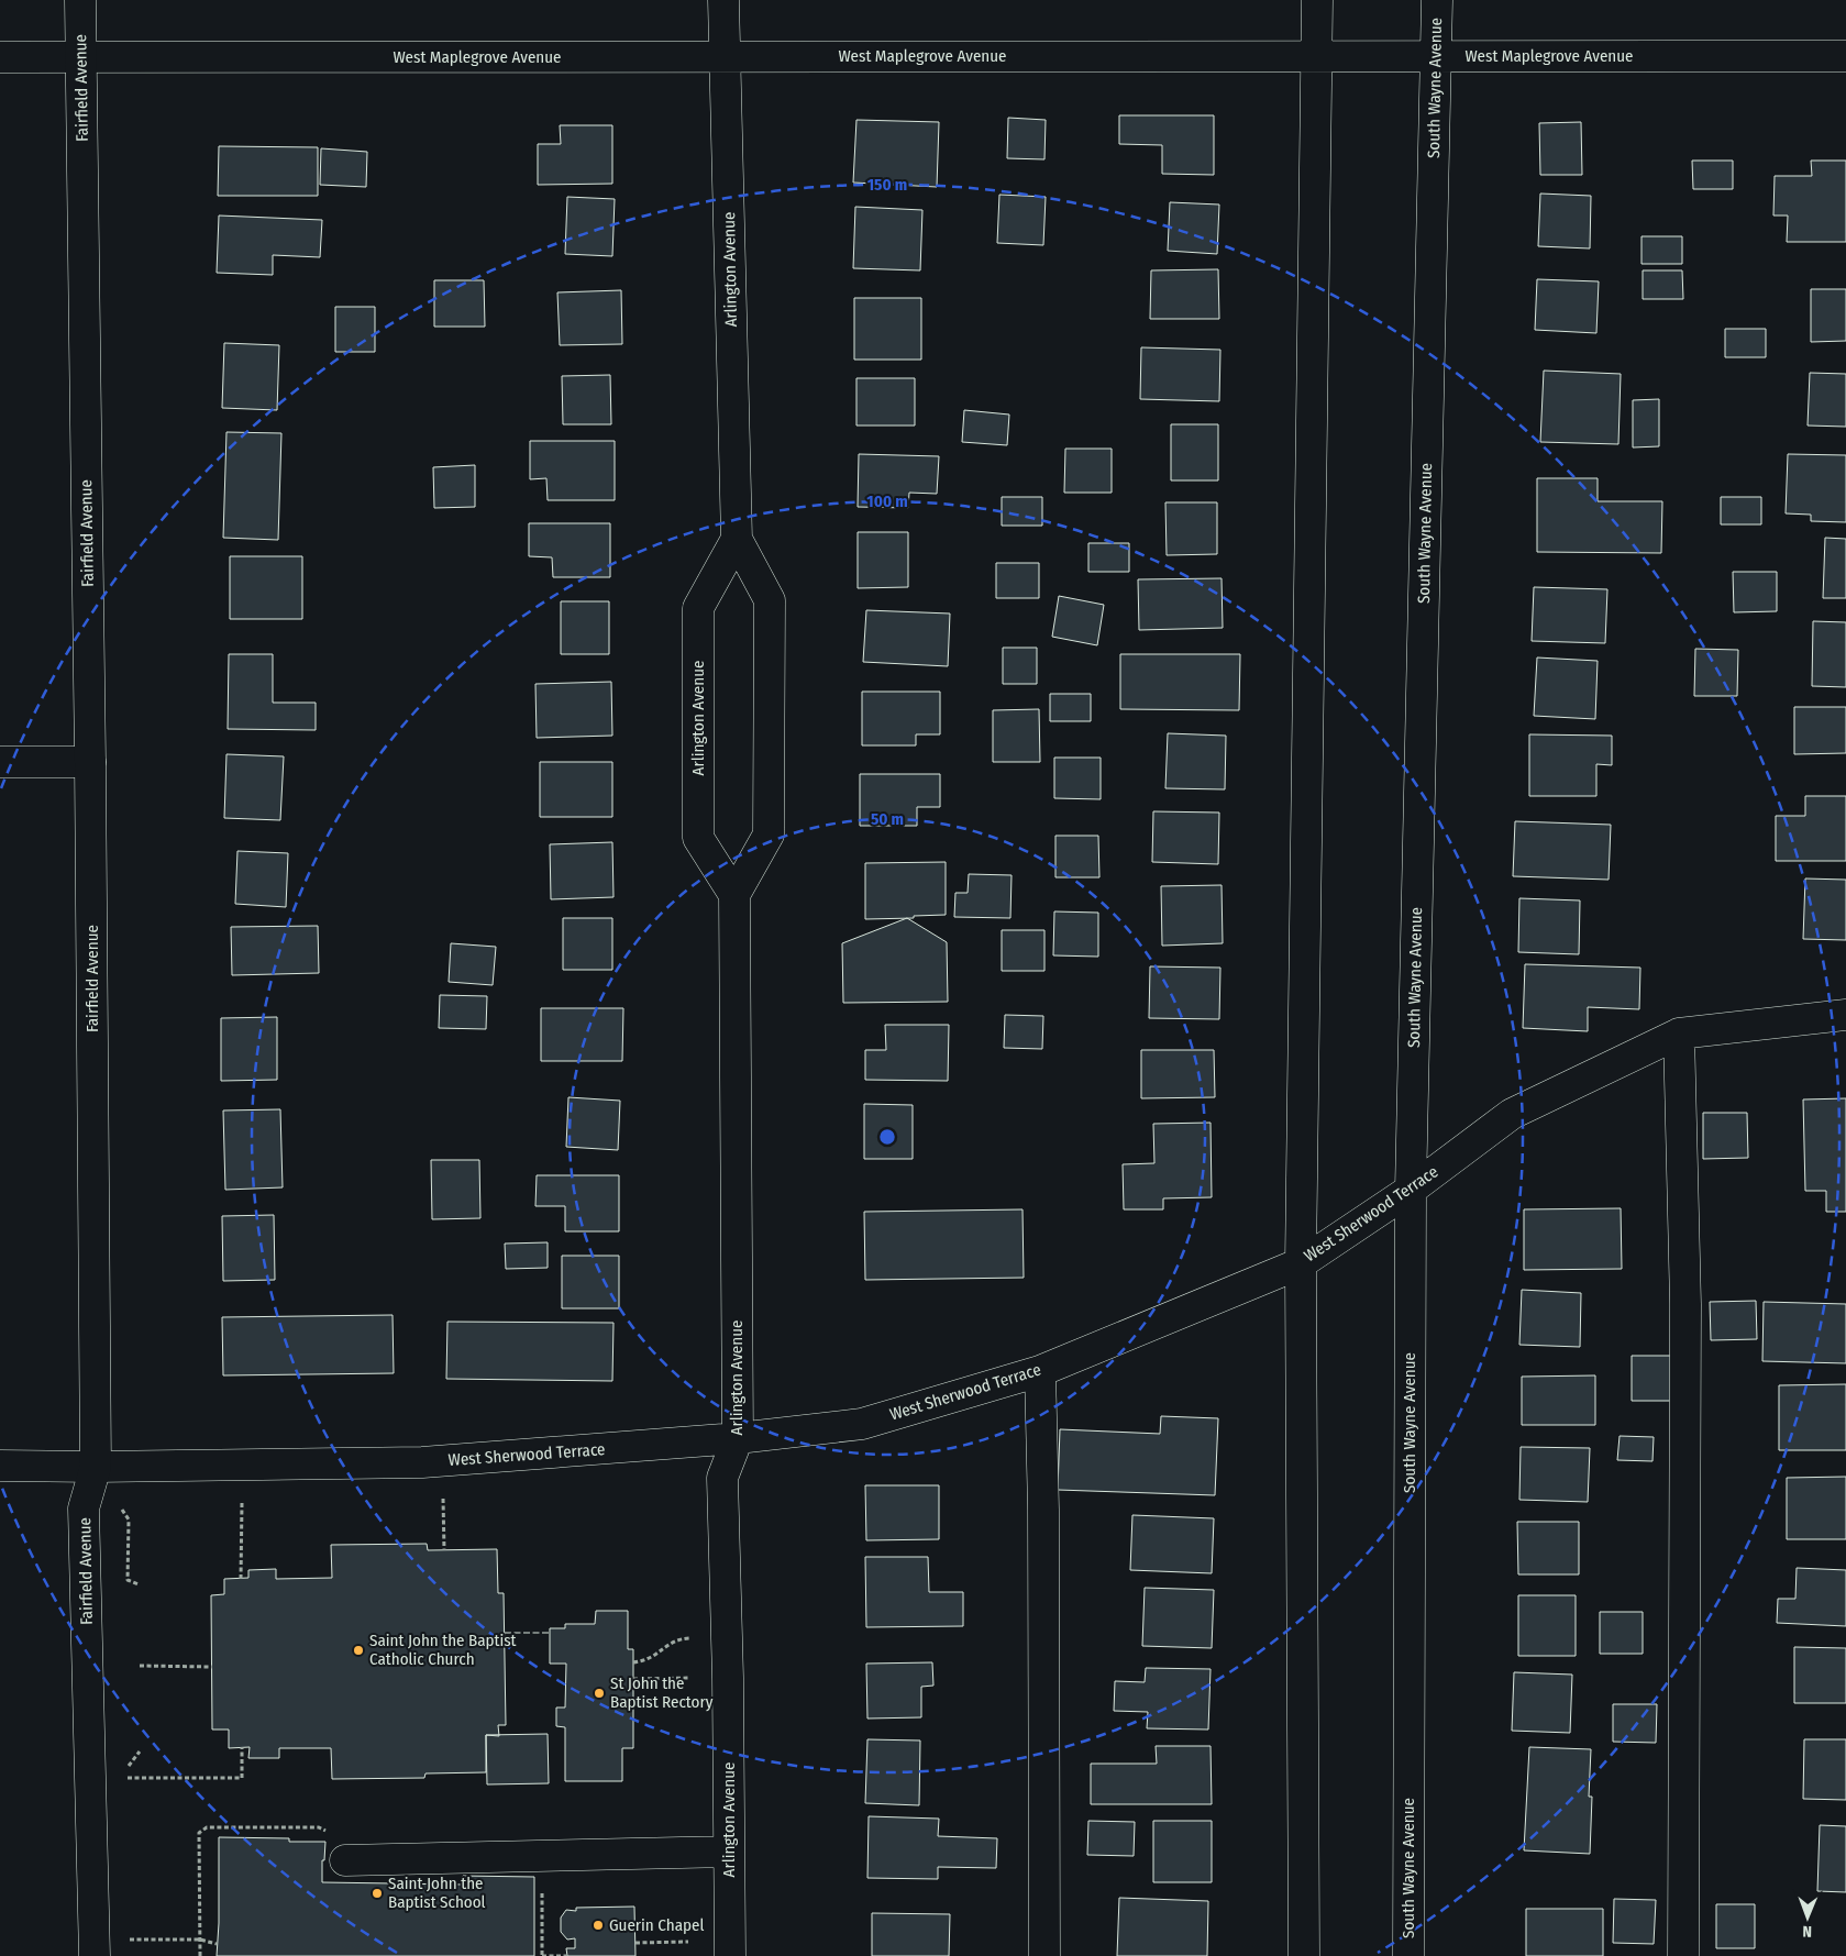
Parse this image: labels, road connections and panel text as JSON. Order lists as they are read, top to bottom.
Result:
{
  "streets": {
    "street": [
      "West Maplegrove Avenue",
      "Fairfield Avenue",
      "South Wayne Avenue",
      "Arlington Avenue",
      "West Sherwood Terrace"
    ]
  },
  "crossings": [
    ["West Maplegrove Avenue", "Fairfield Avenue"],
    ["West Maplegrove Avenue", "South Wayne Avenue"],
    ["West Maplegrove Avenue", "Arlington Avenue"],
    ["Fairfield Avenue", "West Sherwood Terrace"],
    ["South Wayne Avenue", "West Sherwood Terrace"],
    ["Arlington Avenue", "West Sherwood Terrace"]
  ],
  "places": [
    "Saint John the Baptist Catholic Church",
    "St John the Baptist Rectory",
    "Saint John the Baptist School",
    "Guerin Chapel"
  ],
  "north": "bottom",
  "rings": ["150 m", "100 m", "50 m"]
}
